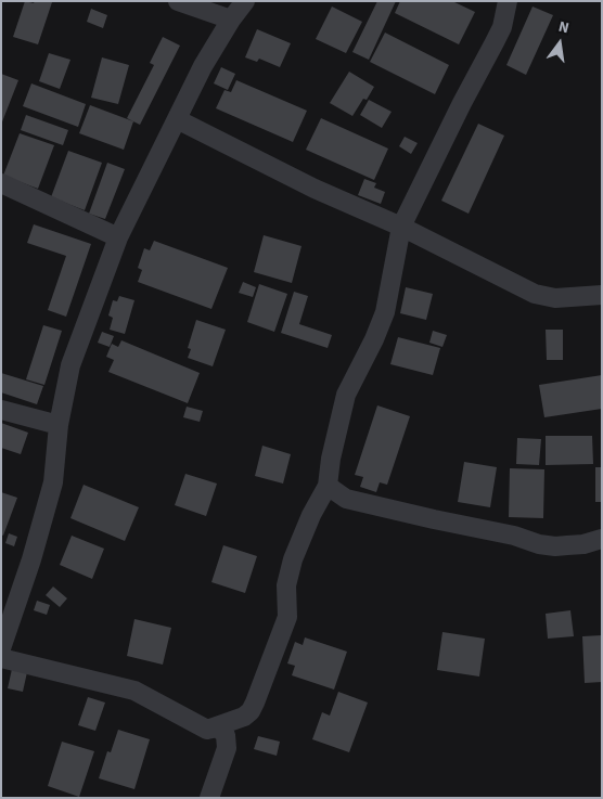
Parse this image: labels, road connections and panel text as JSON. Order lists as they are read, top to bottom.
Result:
{
  "north": "top"
}
